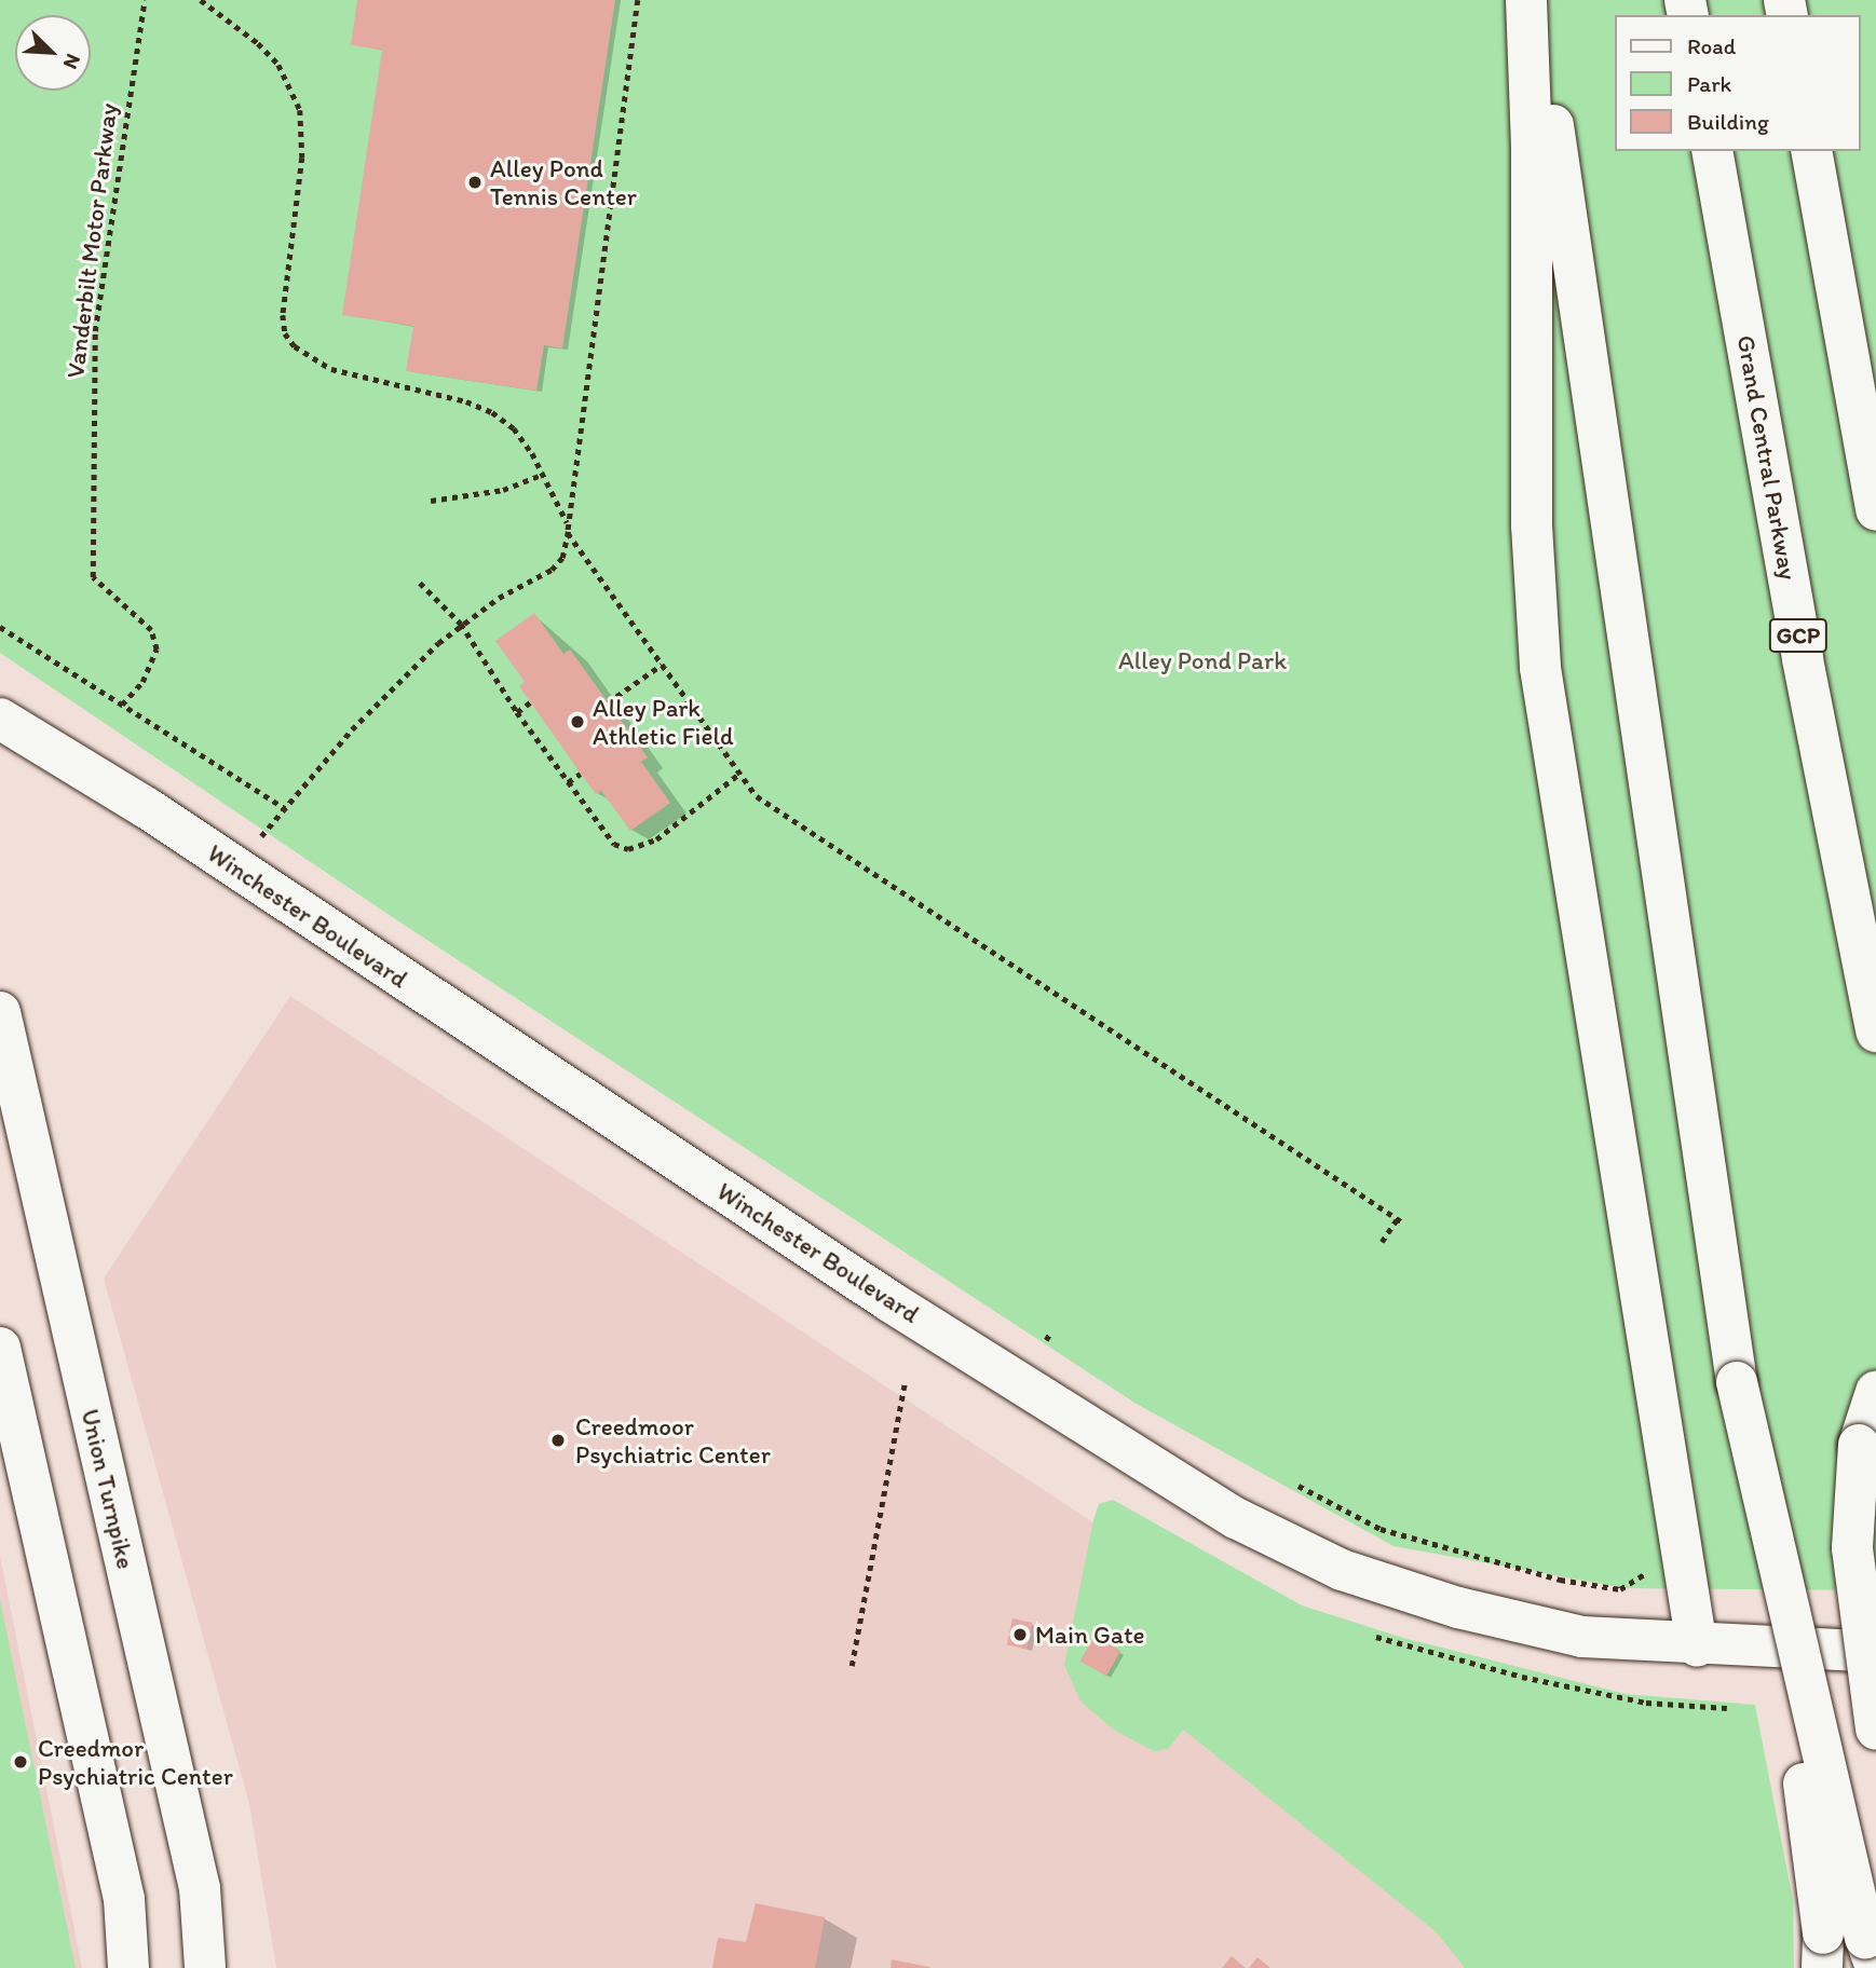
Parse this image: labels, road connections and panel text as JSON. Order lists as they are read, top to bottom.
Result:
{
  "streets": {
    "main road": [
      "Grand Central Parkway",
      "GCP",
      "Winchester Boulevard",
      "Union Turnpike"
    ],
    "path": ["Vanderbilt Motor Parkway"]
  },
  "parks": ["Alley Pond Park"],
  "places": [
    "Alley Pond Tennis Center",
    "Alley Park Athletic Field",
    "Creedmoor Psychiatric Center",
    "Main Gate",
    "Creedmor Psychiatric Center"
  ],
  "legend": ["Road", "Park", "Building"],
  "north": "bottom right"
}
